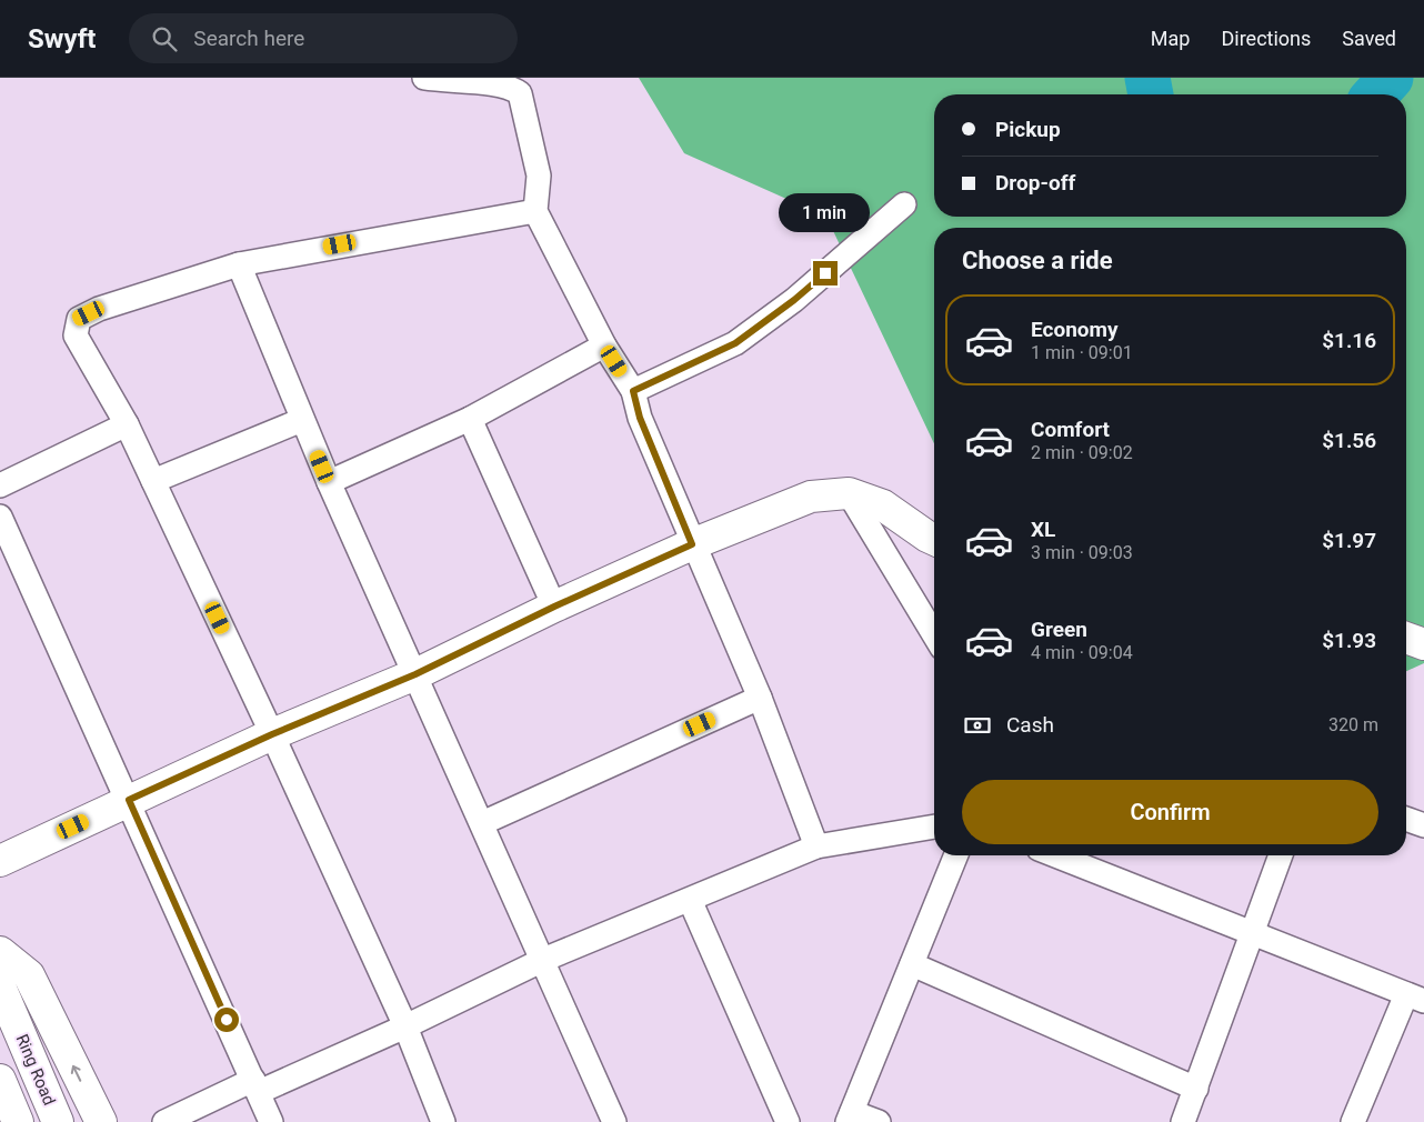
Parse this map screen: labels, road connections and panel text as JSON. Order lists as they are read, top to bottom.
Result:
{
  "streets": {
    "main road": ["Ring Road"]
  },
  "page": {
    "header": "Swyft",
    "search": "Search here",
    "nav": ["Map", "Directions", "Saved"],
    "banner": ["Pickup", "Drop-off"],
    "bubble": "1 min",
    "heading": "Choose a ride",
    "list": [
      {
        "name": "Economy",
        "note": "1 min · 09:01",
        "value": "$1.16"
      },
      {
        "name": "Comfort",
        "note": "2 min · 09:02",
        "value": "$1.56"
      },
      {
        "name": "XL",
        "note": "3 min · 09:03",
        "value": "$1.97"
      },
      {
        "name": "Green",
        "note": "4 min · 09:04",
        "value": "$1.93"
      }
    ],
    "pay": ["Cash", "320 m"],
    "buttons": "Confirm"
  }
}
